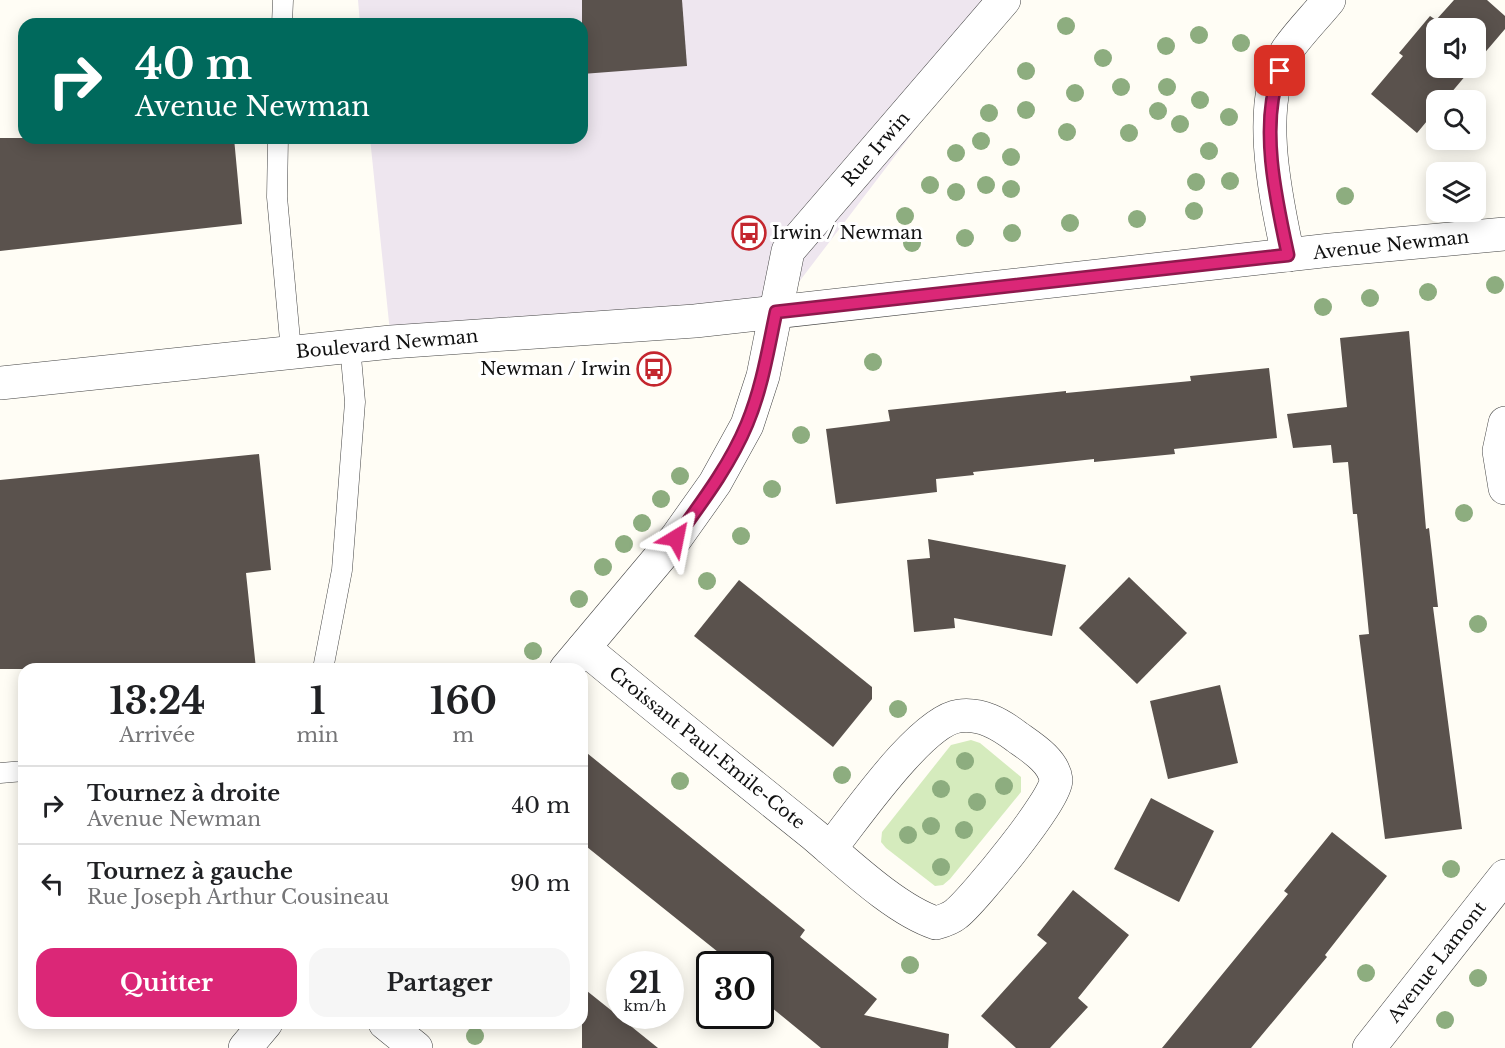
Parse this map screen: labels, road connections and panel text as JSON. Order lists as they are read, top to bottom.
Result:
{
  "streets": {
    "street": [
      "Rue Irwin",
      "Avenue Newman",
      "Boulevard Newman",
      "Croissant Paul-Emile-Cote",
      "Avenue Lamont"
    ]
  },
  "crossings": [
    ["Rue Irwin", "Avenue Newman"],
    ["Rue Irwin", "Boulevard Newman"],
    ["Avenue Newman", "Boulevard Newman"]
  ],
  "places": {
    "bus stop": ["Irwin / Newman", "Newman / Irwin"]
  },
  "page": {
    "turn": ["40 m", "Avenue Newman"],
    "eta": [
      "13:24",
      "Arrivée",
      "1",
      "min",
      "160",
      "m"
    ],
    "list": [
      {
        "name": "Tournez à droite",
        "note": "Avenue Newman",
        "value": "40 m"
      },
      {
        "name": "Tournez à gauche",
        "note": "Rue Joseph Arthur Cousineau",
        "value": "90 m"
      }
    ],
    "buttons": ["Quitter", "Partager"],
    "speed": "21 km/h",
    "limit": "30"
  }
}
